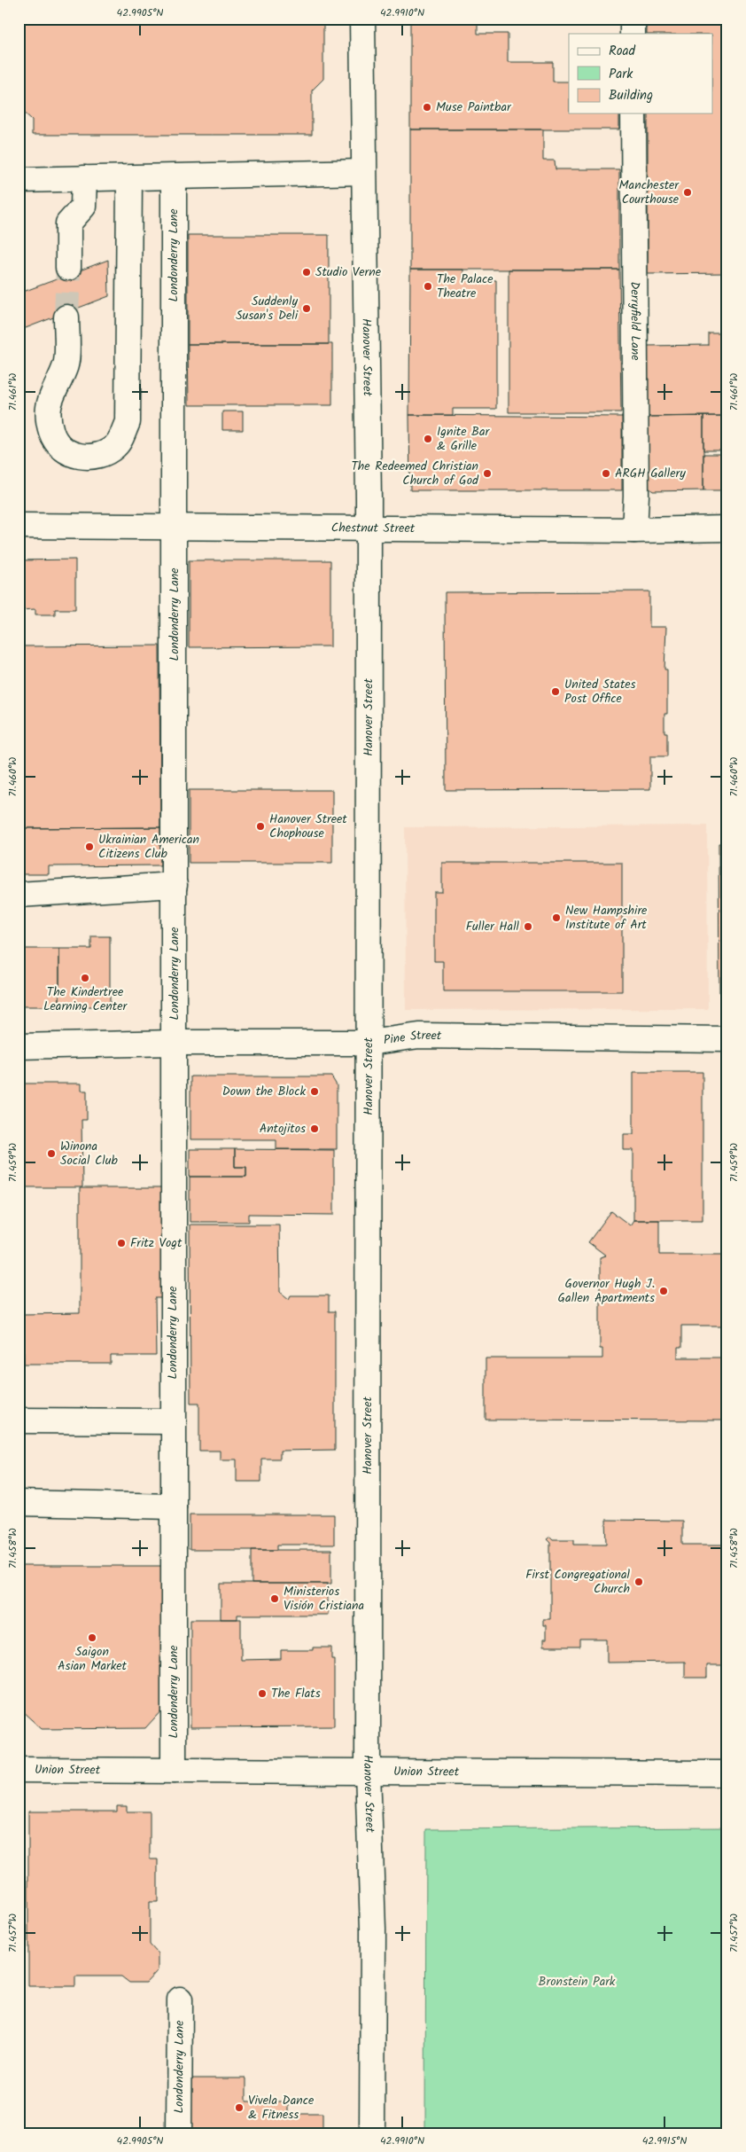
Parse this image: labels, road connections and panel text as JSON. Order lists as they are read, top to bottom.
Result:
{
  "streets": {
    "street": [
      "Londonderry Lane",
      "Derryfield Lane",
      "Hanover Street",
      "Chestnut Street",
      "Pine Street",
      "Union Street"
    ]
  },
  "crossings": [
    ["Londonderry Lane", "Chestnut Street"],
    ["Londonderry Lane", "Pine Street"],
    ["Londonderry Lane", "Union Street"],
    ["Derryfield Lane", "Chestnut Street"],
    ["Hanover Street", "Chestnut Street"],
    ["Hanover Street", "Pine Street"],
    ["Hanover Street", "Union Street"]
  ],
  "parks": ["Bronstein Park"],
  "places": [
    "Muse Paintbar",
    "Manchester Courthouse",
    "Studio Verne",
    "The Palace Theatre",
    "Suddenly Susan's Deli",
    "Ignite Bar & Grille",
    "The Redeemed Christian Church of God",
    "ARGH Gallery",
    "United States Post Office",
    "Hanover Street Chophouse",
    "Ukrainian American Citizens Club",
    "New Hampshire Institute of Art",
    "Fuller Hall",
    "The Kindertree Learning Center",
    "Down the Block",
    "Antojitos",
    "Winona Social Club",
    "Fritz Vogt",
    "Governor Hugh J. Gallen Apartments",
    "First Congregational Church",
    "Ministerios Visión Cristiana",
    "Saigon Asian Market",
    "The Flats",
    "Vivela Dance & Fitness"
  ],
  "legend": ["Road", "Park", "Building"],
  "coordinates": [
    "42.9905°N",
    "42.9910°N",
    "71.461°W",
    "71.460°W",
    "71.459°W",
    "71.458°W",
    "71.457°W",
    "42.9915°N"
  ]
}
